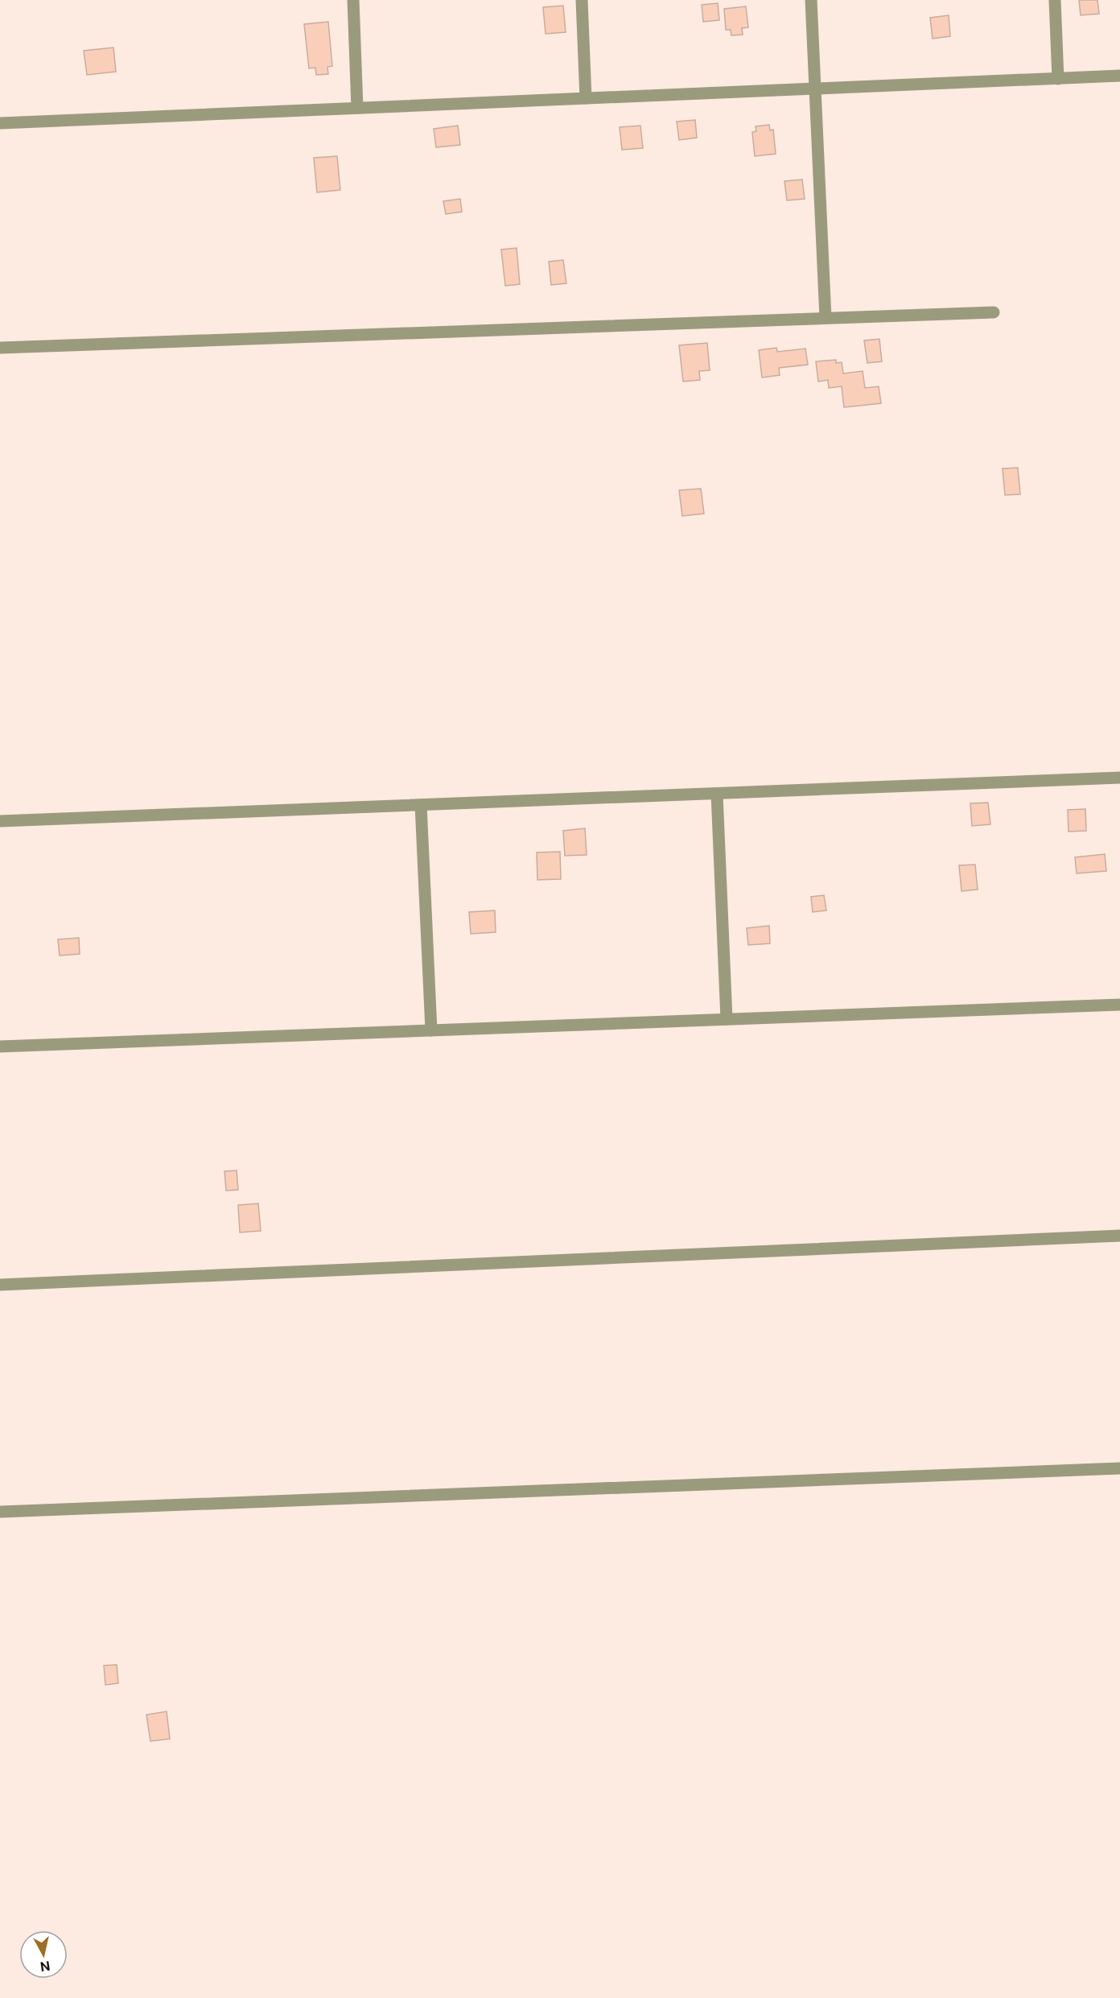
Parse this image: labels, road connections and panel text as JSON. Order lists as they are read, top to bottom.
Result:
{
  "north": "bottom"
}
